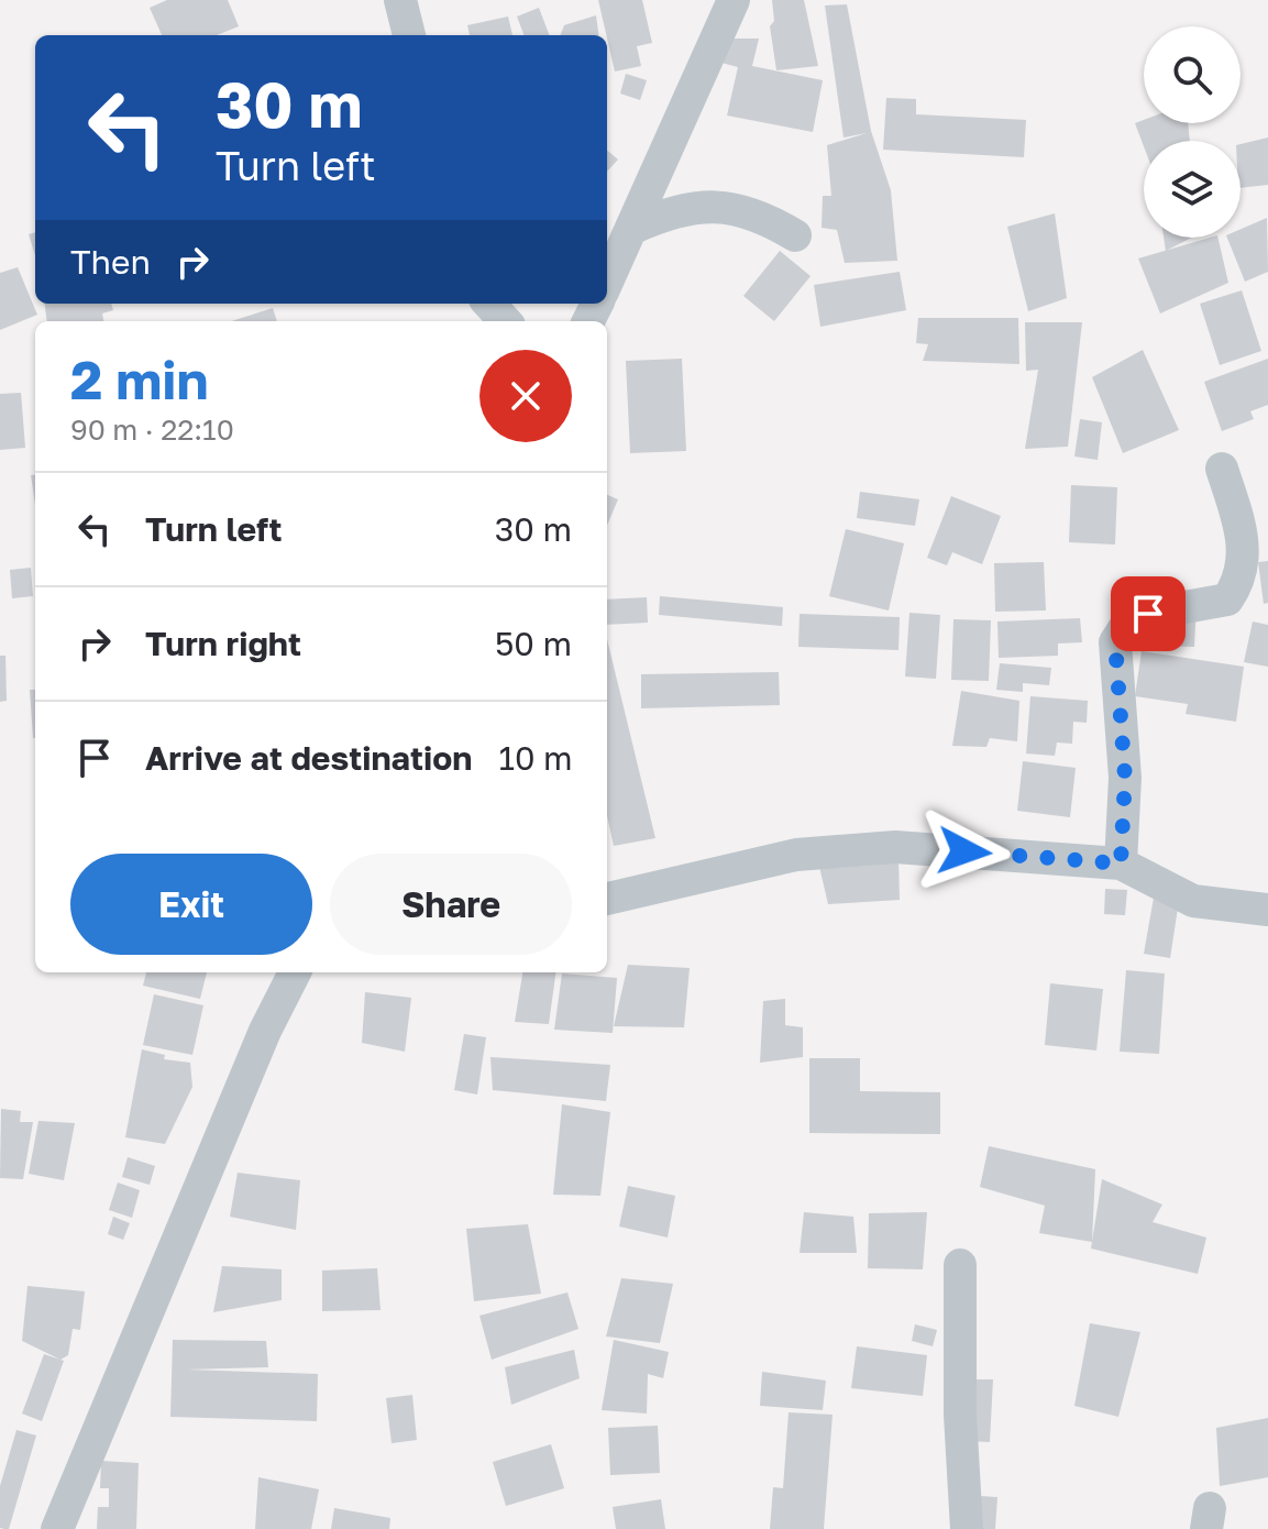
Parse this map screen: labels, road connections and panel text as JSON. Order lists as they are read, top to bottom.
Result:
{
  "page": {
    "turn": ["30 m", "Turn left"],
    "then": "Then",
    "heading": ["2 min", "90 m · 22:10"],
    "list": [
      {
        "name": "Turn left",
        "value": "30 m"
      },
      {
        "name": "Turn right",
        "value": "50 m"
      },
      {
        "name": "Arrive at destination",
        "value": "10 m"
      }
    ],
    "buttons": ["Exit", "Share"]
  }
}
